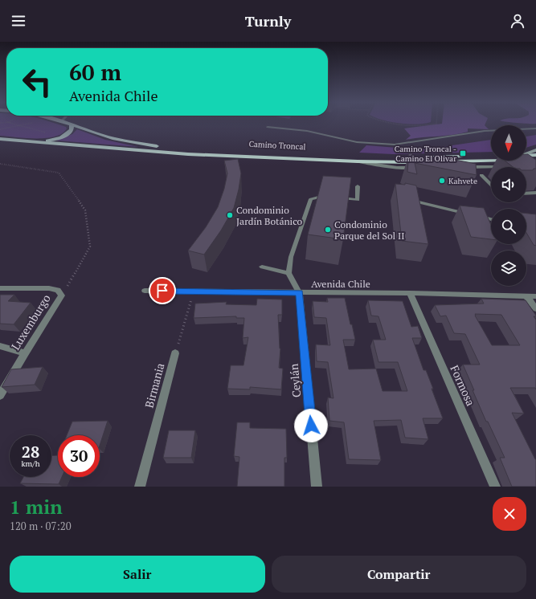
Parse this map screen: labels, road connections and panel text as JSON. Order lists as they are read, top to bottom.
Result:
{
  "streets": {
    "main road": ["Camino Troncal"],
    "street": [
      "Avenida Chile",
      "Luxemburgo",
      "Ceylán",
      "Birmania",
      "Formosa"
    ]
  },
  "crossings": [
    ["Avenida Chile", "Ceylán"],
    ["Avenida Chile", "Formosa"]
  ],
  "places": {
    "transit": ["Camino Troncal - Camino El Olivar"],
    "other": ["Kahvete", "Condominio Jardín Botánico", "Condominio Parque del Sol II"]
  },
  "north": "bottom",
  "page": {
    "header": "Turnly",
    "turn": ["60 m", "Avenida Chile"],
    "speed": "28 km/h",
    "limit": "30",
    "heading": ["1 min", "120 m · 07:20"],
    "buttons": ["Salir", "Compartir"]
  }
}
